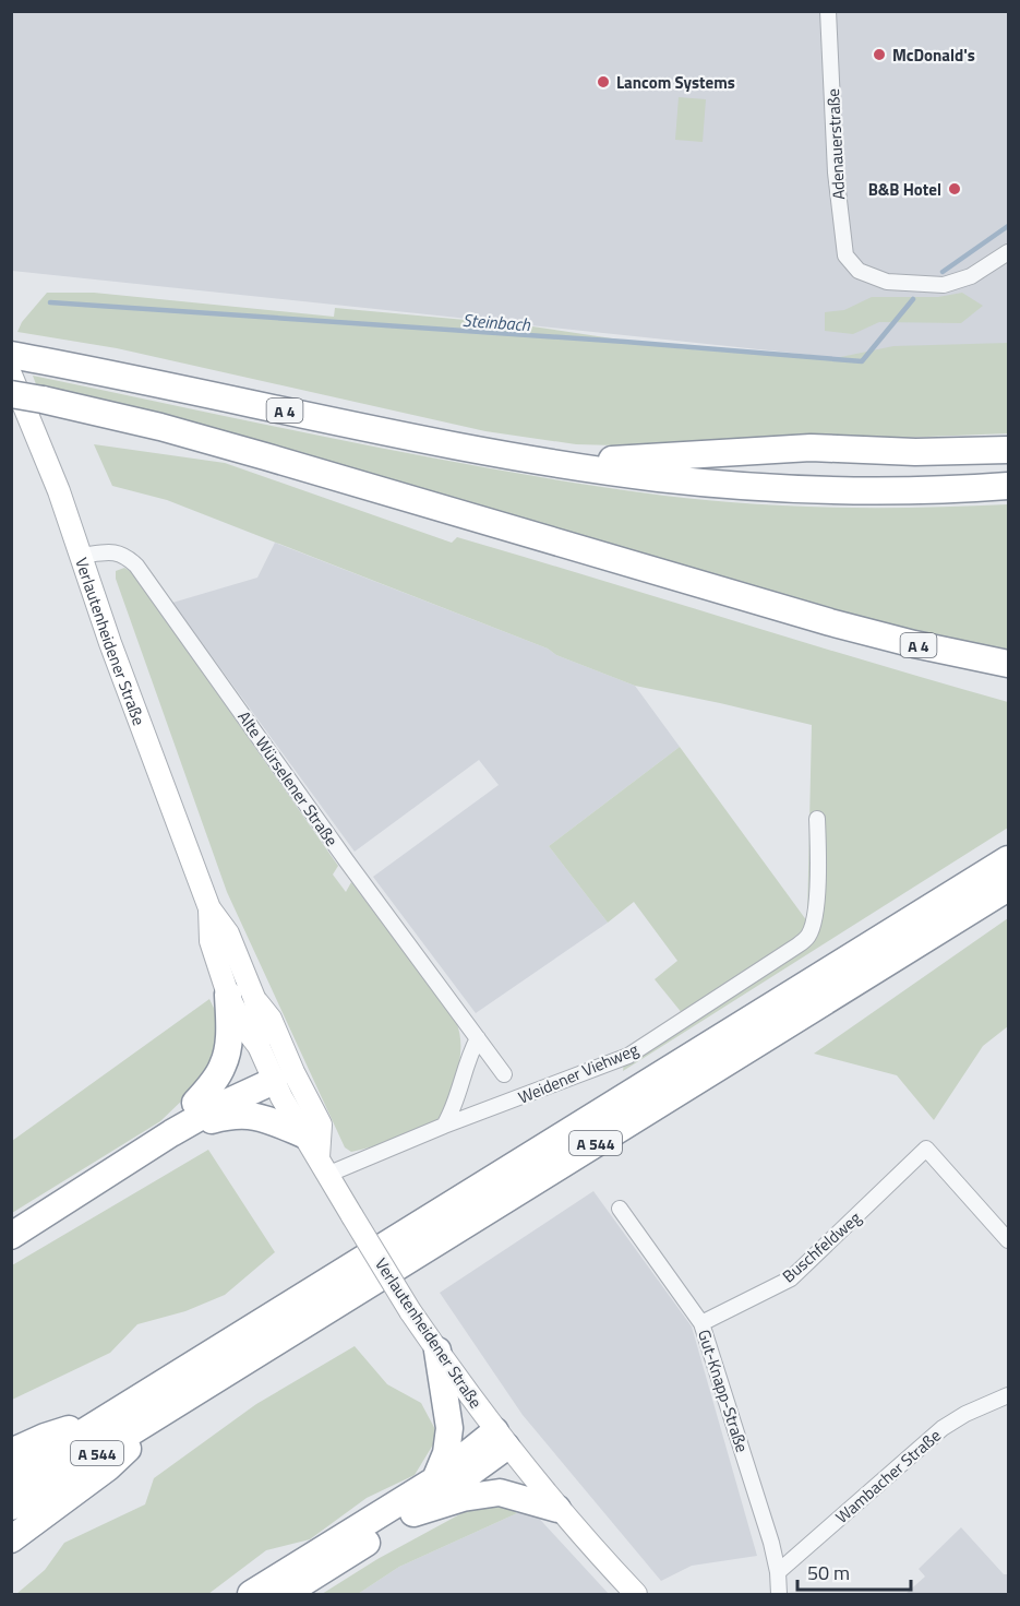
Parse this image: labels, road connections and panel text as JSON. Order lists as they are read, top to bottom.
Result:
{
  "streets": {
    "highway": ["A 4", "A 544"],
    "main road": ["Verlautenheidener Straße"],
    "street": [
      "Adenauerstraße",
      "Alte Würselener Straße",
      "Weidener Viehweg",
      "Buschfeldweg",
      "Gut-Knapp-Straße",
      "Wambacher Straße"
    ]
  },
  "crossings": [
    ["A 4", "Verlautenheidener Straße"],
    ["Verlautenheidener Straße", "Alte Würselener Straße"],
    ["Verlautenheidener Straße", "Weidener Viehweg"],
    ["Buschfeldweg", "Gut-Knapp-Straße"],
    ["Gut-Knapp-Straße", "Wambacher Straße"]
  ],
  "water": ["Steinbach"],
  "places": ["McDonald's", "Lancom Systems", "B&B Hotel"],
  "scale_bar": "50 m"
}
